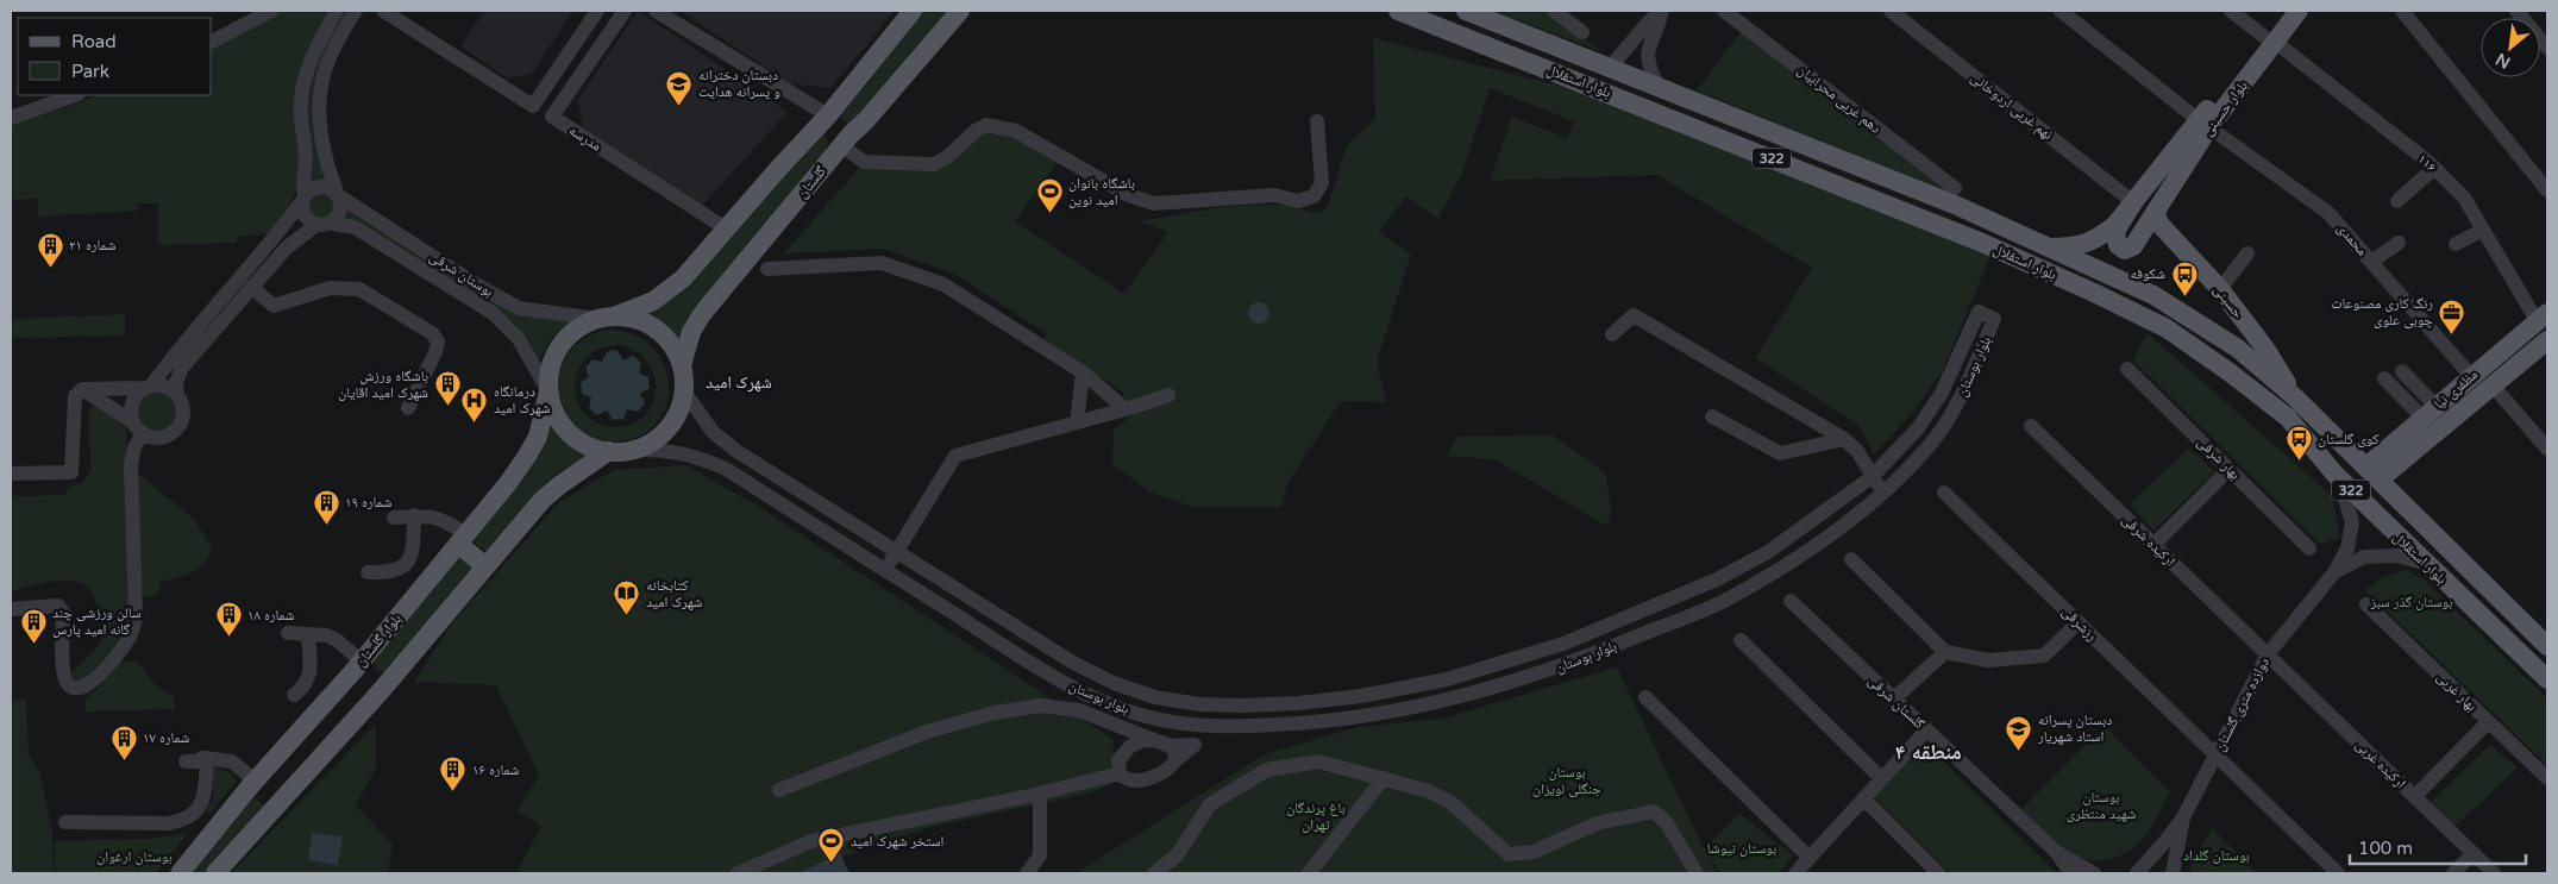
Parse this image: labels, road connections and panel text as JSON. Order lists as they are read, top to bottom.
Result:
{
  "streets": {
    "main road": [
      "بلوار استقلال",
      "بلوار حسینی",
      "322",
      "گلستان",
      "حسینی",
      "مظفری نیا",
      "بلوار گلستان"
    ],
    "street": [
      "دهم غربی محرابیان",
      "نهم غربی اردوخانی",
      "مدرسه",
      "۱۱۶",
      "محمدی",
      "بوستان شرقی",
      "بلوار بوستان",
      "بهار شرقی",
      "ارکیده شرقی",
      "رزشرقی",
      "بهار غربی",
      "گلستان شرقی",
      "دوازده متری گلستان",
      "ارکیده غربی"
    ]
  },
  "crossings": [
    ["بلوار استقلال", "حسینی"],
    ["بلوار استقلال", "مظفری نیا"],
    ["نهم غربی اردوخانی", "بلوار حسینی"],
    ["بلوار حسینی", "۱۱۶"],
    ["بلوار حسینی", "محمدی"],
    ["بلوار حسینی", "حسینی"],
    ["۱۱۶", "مظفری نیا"],
    ["گلستان", "بوستان شرقی"],
    ["گلستان", "بلوار بوستان"],
    ["گلستان", "بلوار گلستان"],
    ["محمدی", "مظفری نیا"],
    ["بوستان شرقی", "بلوار بوستان"],
    ["بوستان شرقی", "بلوار گلستان"],
    ["بلوار بوستان", "بلوار گلستان"],
    ["ارکیده شرقی", "دوازده متری گلستان"],
    ["ارکیده شرقی", "ارکیده غربی"],
    ["رزشرقی", "دوازده متری گلستان"],
    ["دوازده متری گلستان", "ارکیده غربی"]
  ],
  "districts": ["شهرک امید", "منطقه ۴"],
  "parks": [
    "بوستان گذر سبز",
    "بوستان جنگلی لویزان",
    "بوستان شهید منتظری",
    "باغ پرندگان تهران",
    "بوستان نیوشا",
    "بوستان گلداد",
    "بوستان ارغوان"
  ],
  "places": {
    "school or university": ["دبستان دخترانه و پسرانه هدایت", "دبستان پسرانه استاد شهريار"],
    "sports": ["باشگاه بانوان امید نوین", "استخر شهرک امید"],
    "building": [
      "شماره ۲۱",
      "باشگاه ورزش شهرک امید اقایان",
      "شماره ۱۹",
      "شماره ۱۸",
      "سالن ورزشی چند گانه امید پارس",
      "شماره ۱۷",
      "شماره ۱۶"
    ],
    "bus stop": ["شکوفه", "کوی گلستان"],
    "office": ["رنگ کاری مصنوعات چوبی علوی"],
    "hospital": ["درمانگاه شهرک امید"],
    "library": ["کتابخانه شهرک امید"]
  },
  "legend": ["Road", "Park"],
  "scale_bar": "100 m",
  "north": "bottom left"
}
